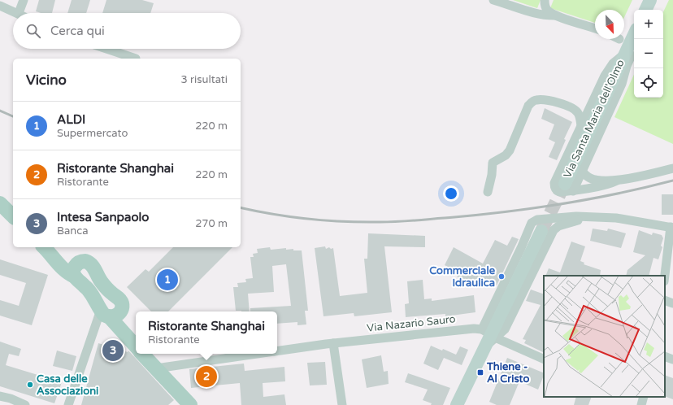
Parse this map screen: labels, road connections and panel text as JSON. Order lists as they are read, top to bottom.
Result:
{
  "streets": {
    "main road": ["Via Santa Maria dell'Olmo"],
    "street": ["Via Nazario Sauro"]
  },
  "places": {
    "other": ["Commerciale Idraulica", "Casa delle Associazioni"],
    "transit": ["Thiene - Al Cristo"]
  },
  "north": "bottom right",
  "page": {
    "map_buttons": ["+", "−"],
    "search": "Cerca qui",
    "heading": ["Vicino", "3 risultati"],
    "list": [
      {
        "mark": "1",
        "name": "ALDI",
        "note": "Supermercato",
        "value": "220 m"
      },
      {
        "mark": "2",
        "name": "Ristorante Shanghai",
        "note": "Ristorante",
        "value": "220 m"
      },
      {
        "mark": "3",
        "name": "Intesa Sanpaolo",
        "note": "Banca",
        "value": "270 m"
      }
    ],
    "pins": ["1", "3", "2"],
    "popup": ["Ristorante Shanghai", "Ristorante"]
  }
}
